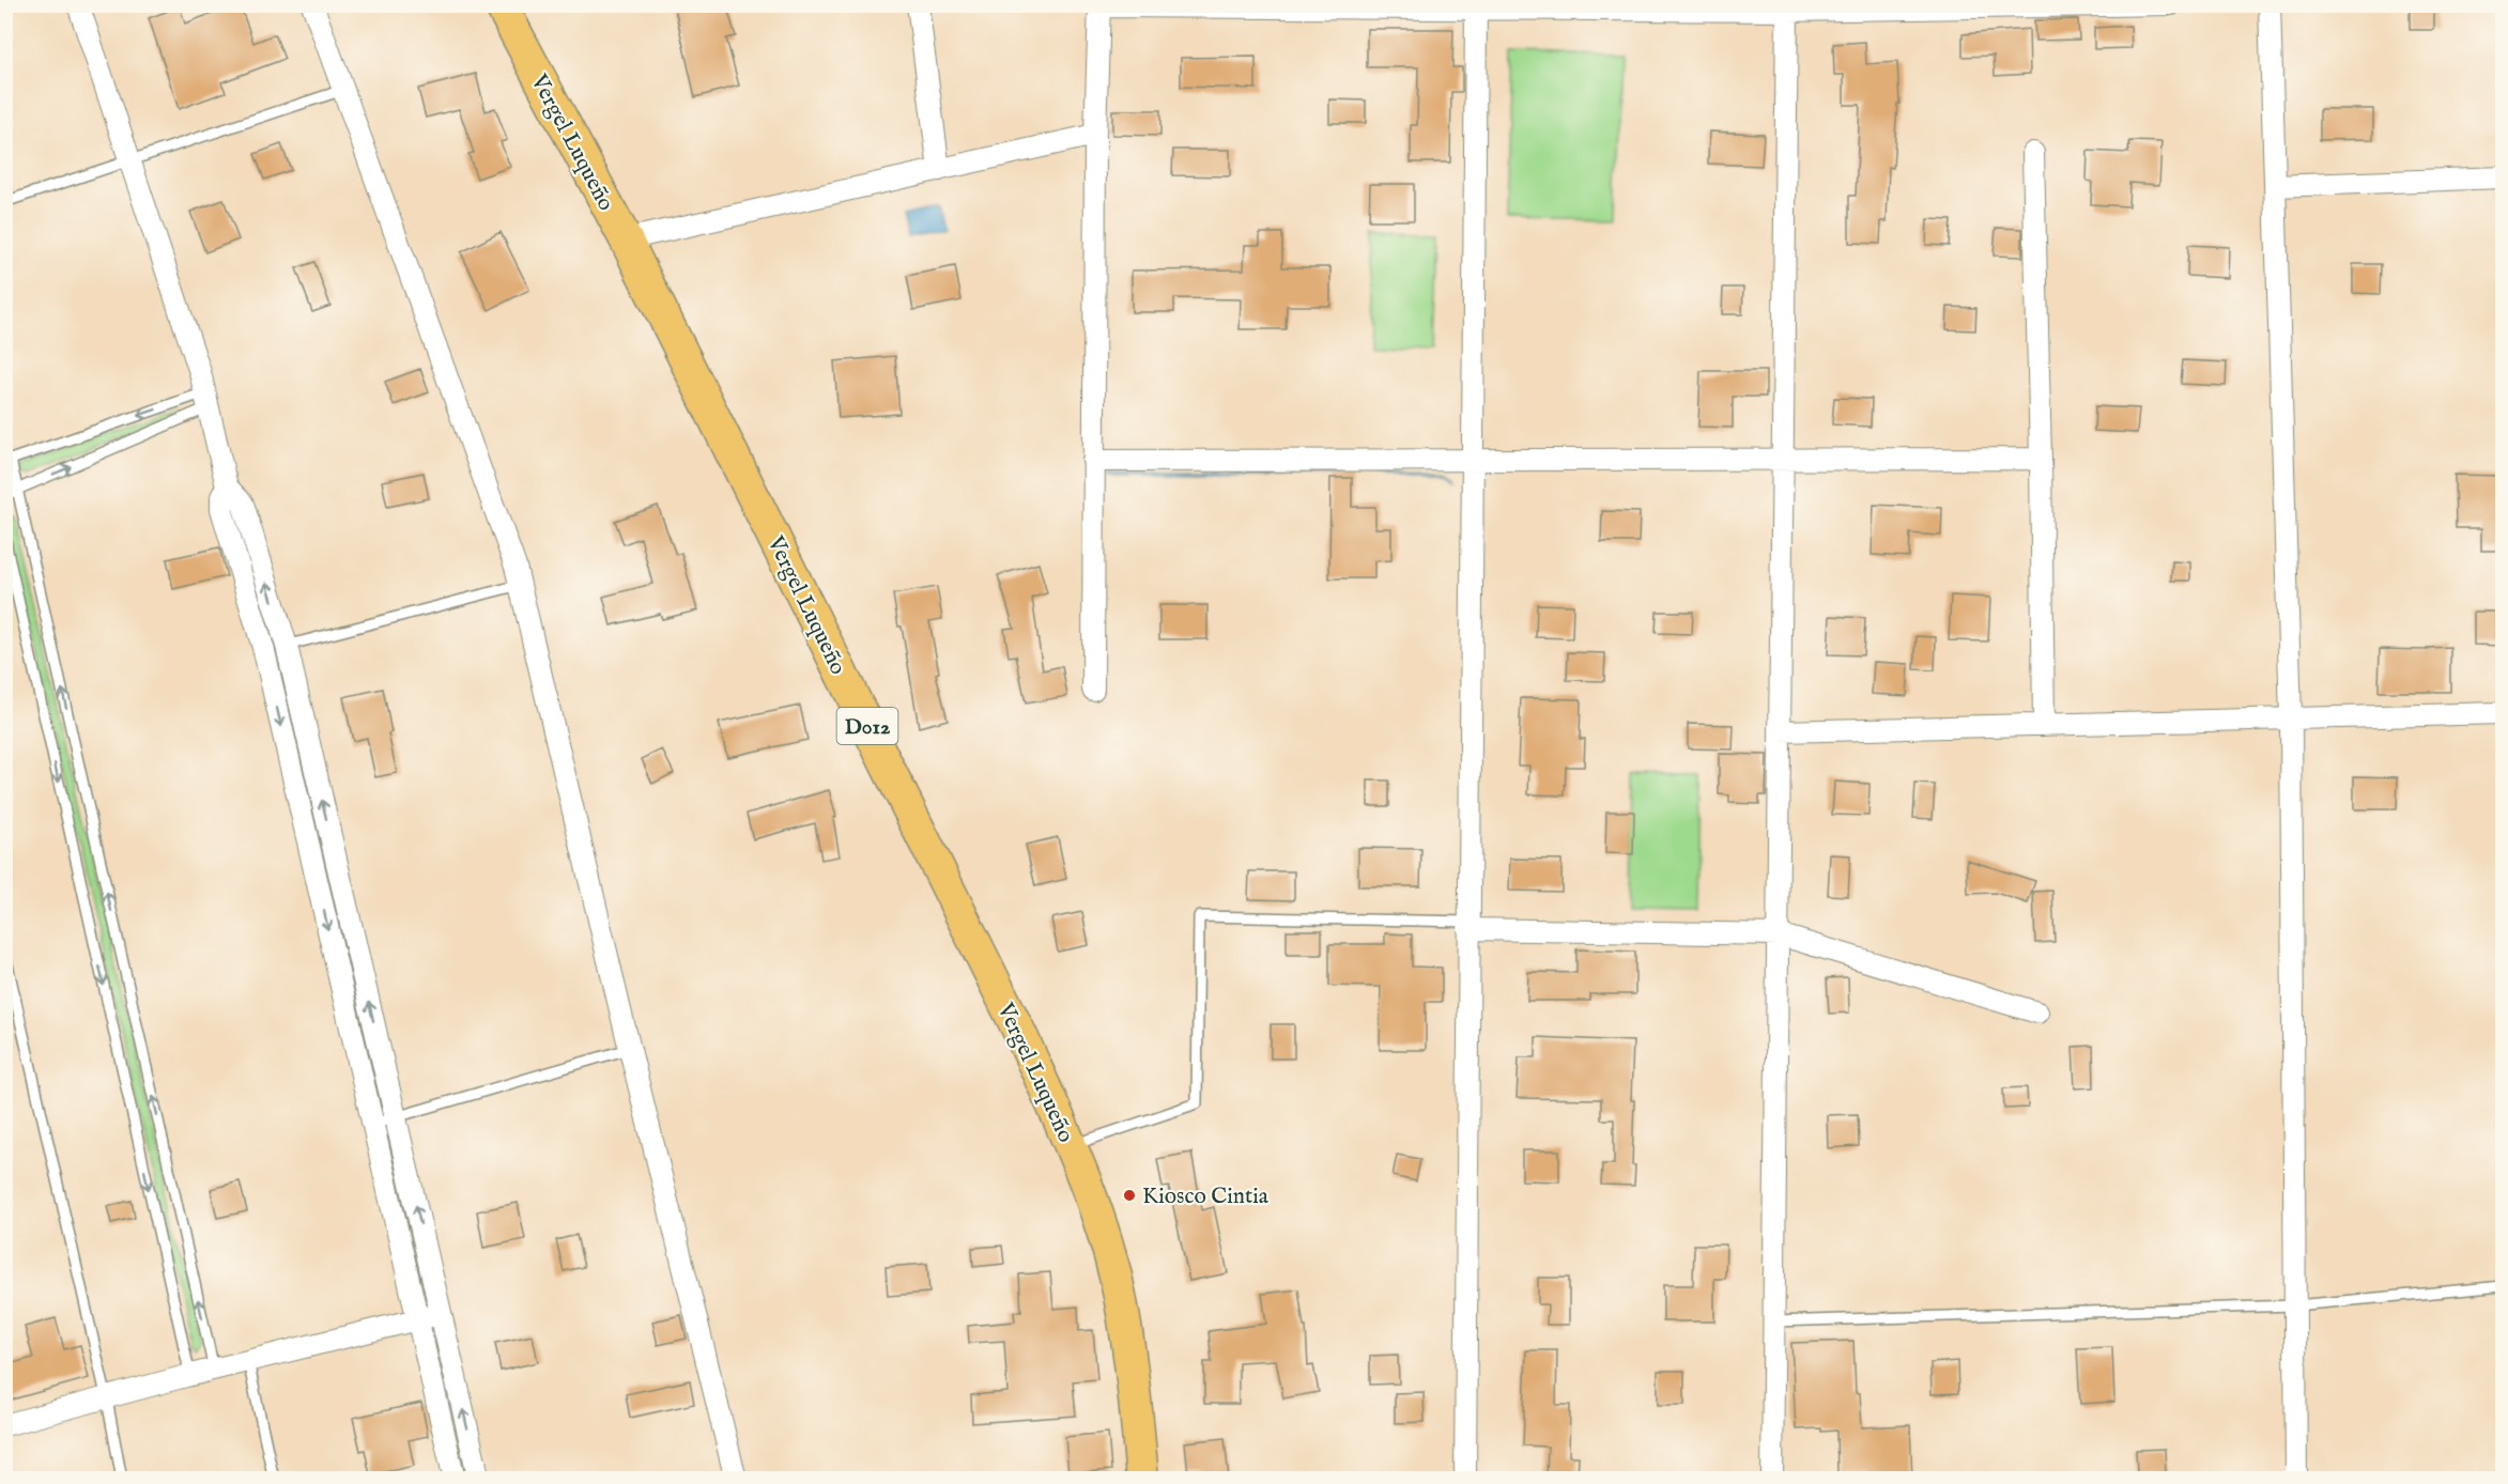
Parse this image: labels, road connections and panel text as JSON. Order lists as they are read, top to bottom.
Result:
{
  "streets": {
    "main road": ["Vergel Luqueño", "D012"]
  },
  "places": ["Kiosco Cintia"]
}
